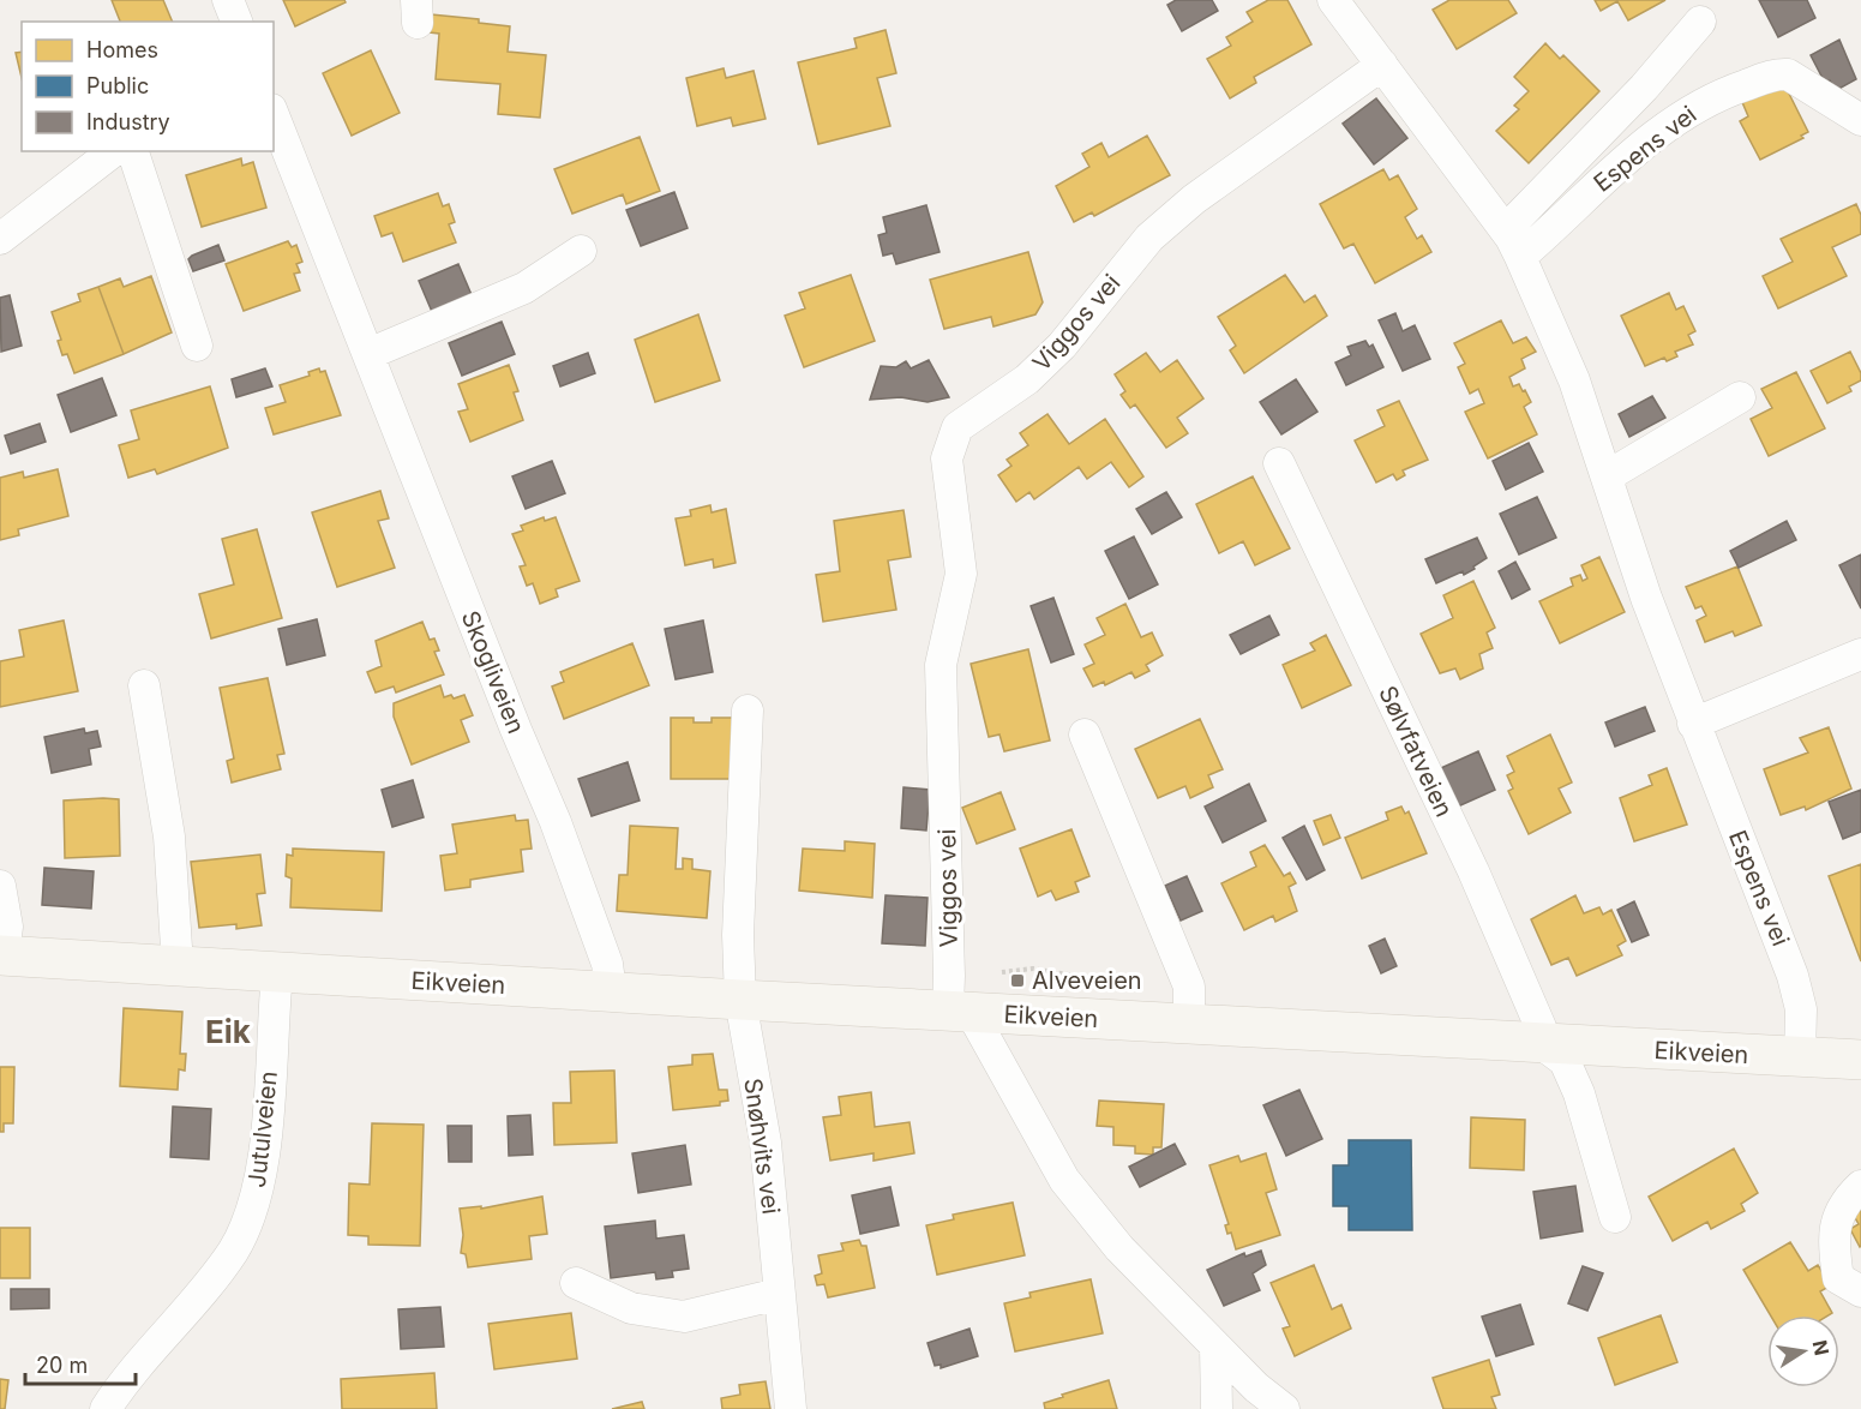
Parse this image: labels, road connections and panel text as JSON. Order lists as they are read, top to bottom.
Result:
{
  "streets": {
    "main road": ["Eikveien"],
    "street": [
      "Espens vei",
      "Viggos vei",
      "Skogliveien",
      "Sølvfatveien",
      "Jutulveien",
      "Snøhvits vei"
    ]
  },
  "crossings": [
    ["Espens vei", "Viggos vei"],
    ["Espens vei", "Eikveien"],
    ["Viggos vei", "Eikveien"],
    ["Skogliveien", "Eikveien"],
    ["Sølvfatveien", "Eikveien"],
    ["Eikveien", "Jutulveien"],
    ["Eikveien", "Snøhvits vei"]
  ],
  "districts": ["Eik"],
  "places": {
    "transit": ["Alveveien"]
  },
  "legend": ["Homes", "Public", "Industry"],
  "scale_bar": "20 m",
  "north": "right"
}
